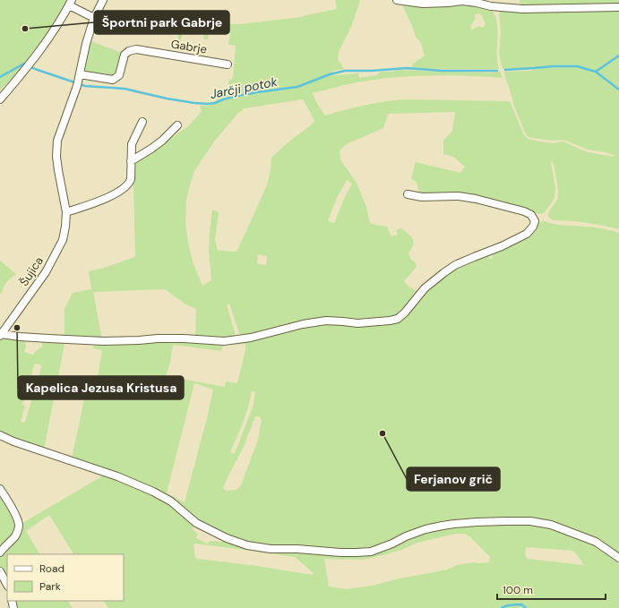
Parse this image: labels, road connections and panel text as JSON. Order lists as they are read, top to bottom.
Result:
{
  "streets": {
    "street": ["Gabrje", "Šujica"]
  },
  "crossings": [
    ["Gabrje", "Šujica"]
  ],
  "water": ["Jarčji potok"],
  "places": ["Športni park Gabrje", "Kapelica Jezusa Kristusa", "Ferjanov grič"],
  "legend": ["Road", "Park"],
  "scale_bar": "100 m"
}
